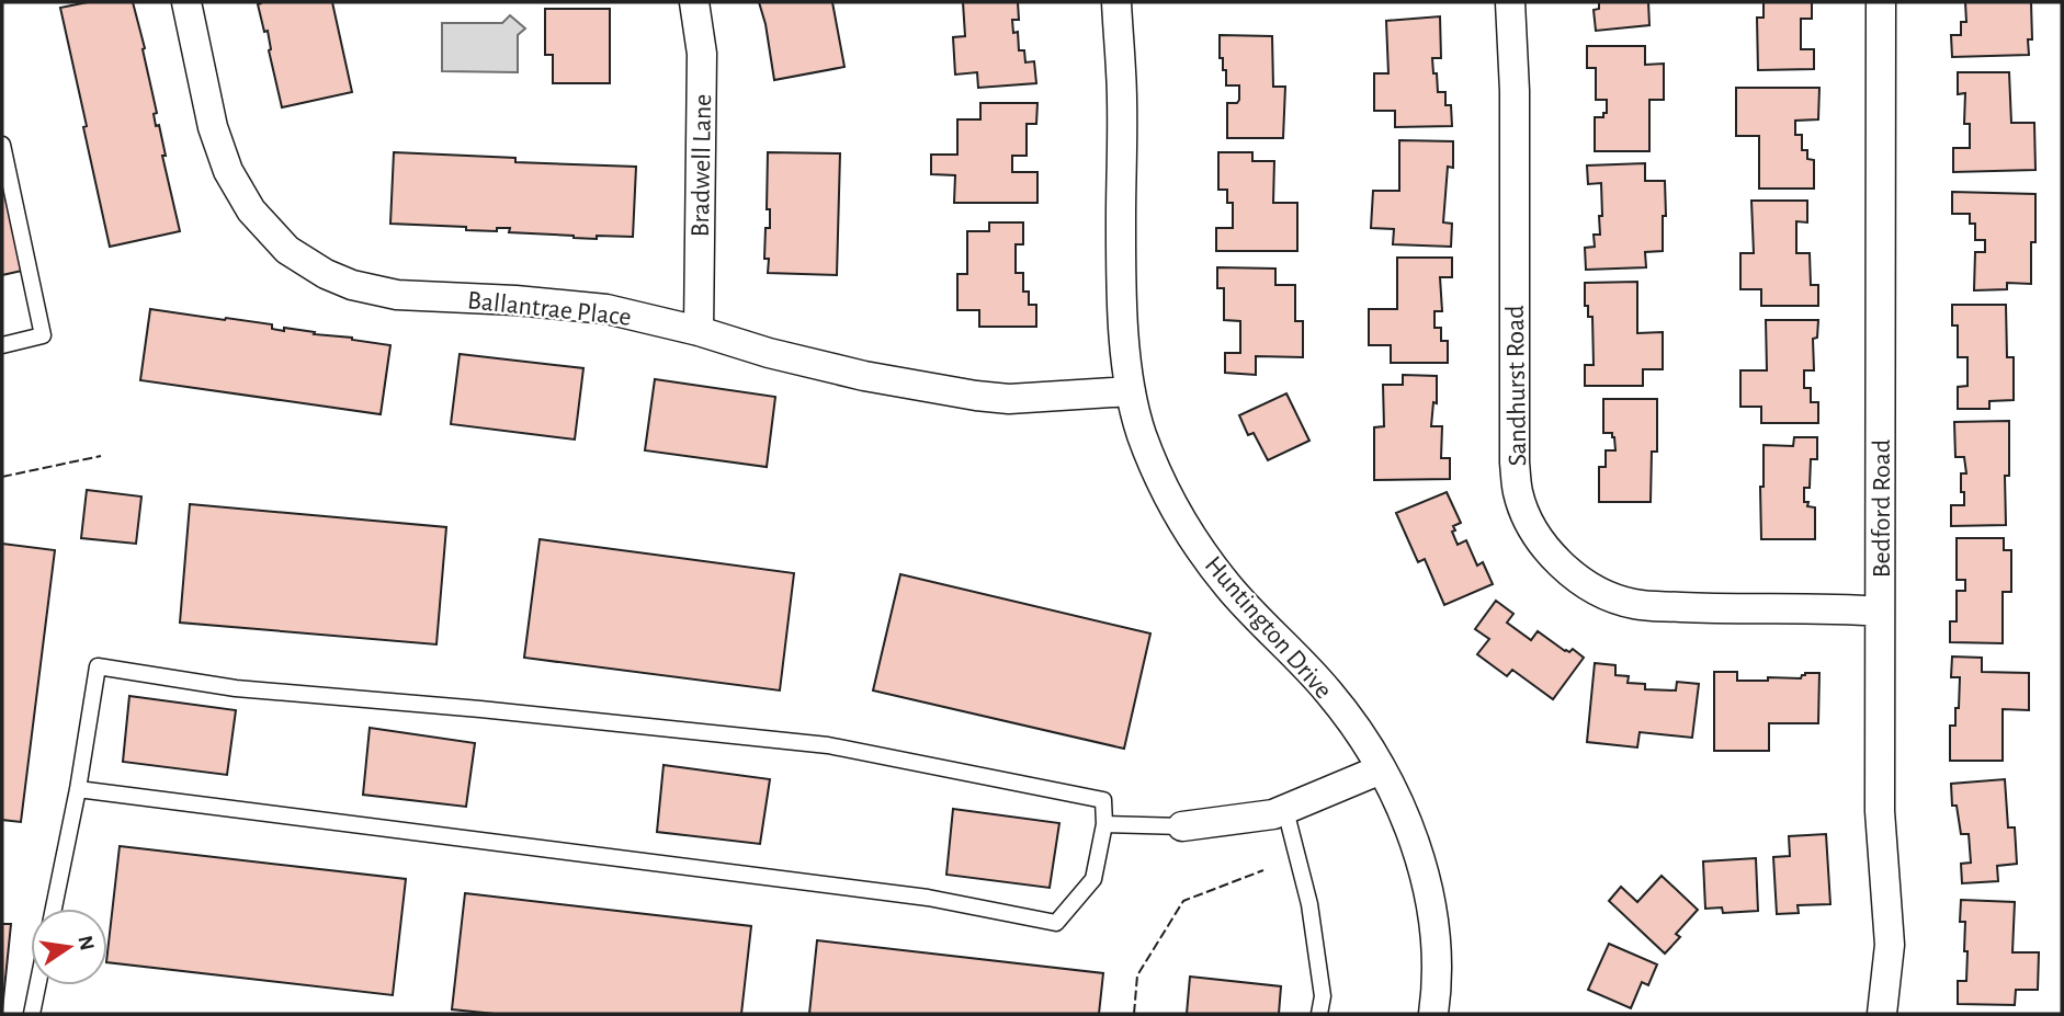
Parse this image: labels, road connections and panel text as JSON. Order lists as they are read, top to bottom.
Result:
{
  "streets": {
    "street": [
      "Bradwell Lane",
      "Ballantrae Place",
      "Sandhurst Road",
      "Bedford Road",
      "Huntington Drive"
    ]
  },
  "crossings": [
    ["Bradwell Lane", "Ballantrae Place"],
    ["Ballantrae Place", "Huntington Drive"],
    ["Sandhurst Road", "Bedford Road"]
  ],
  "north": "right"
}
